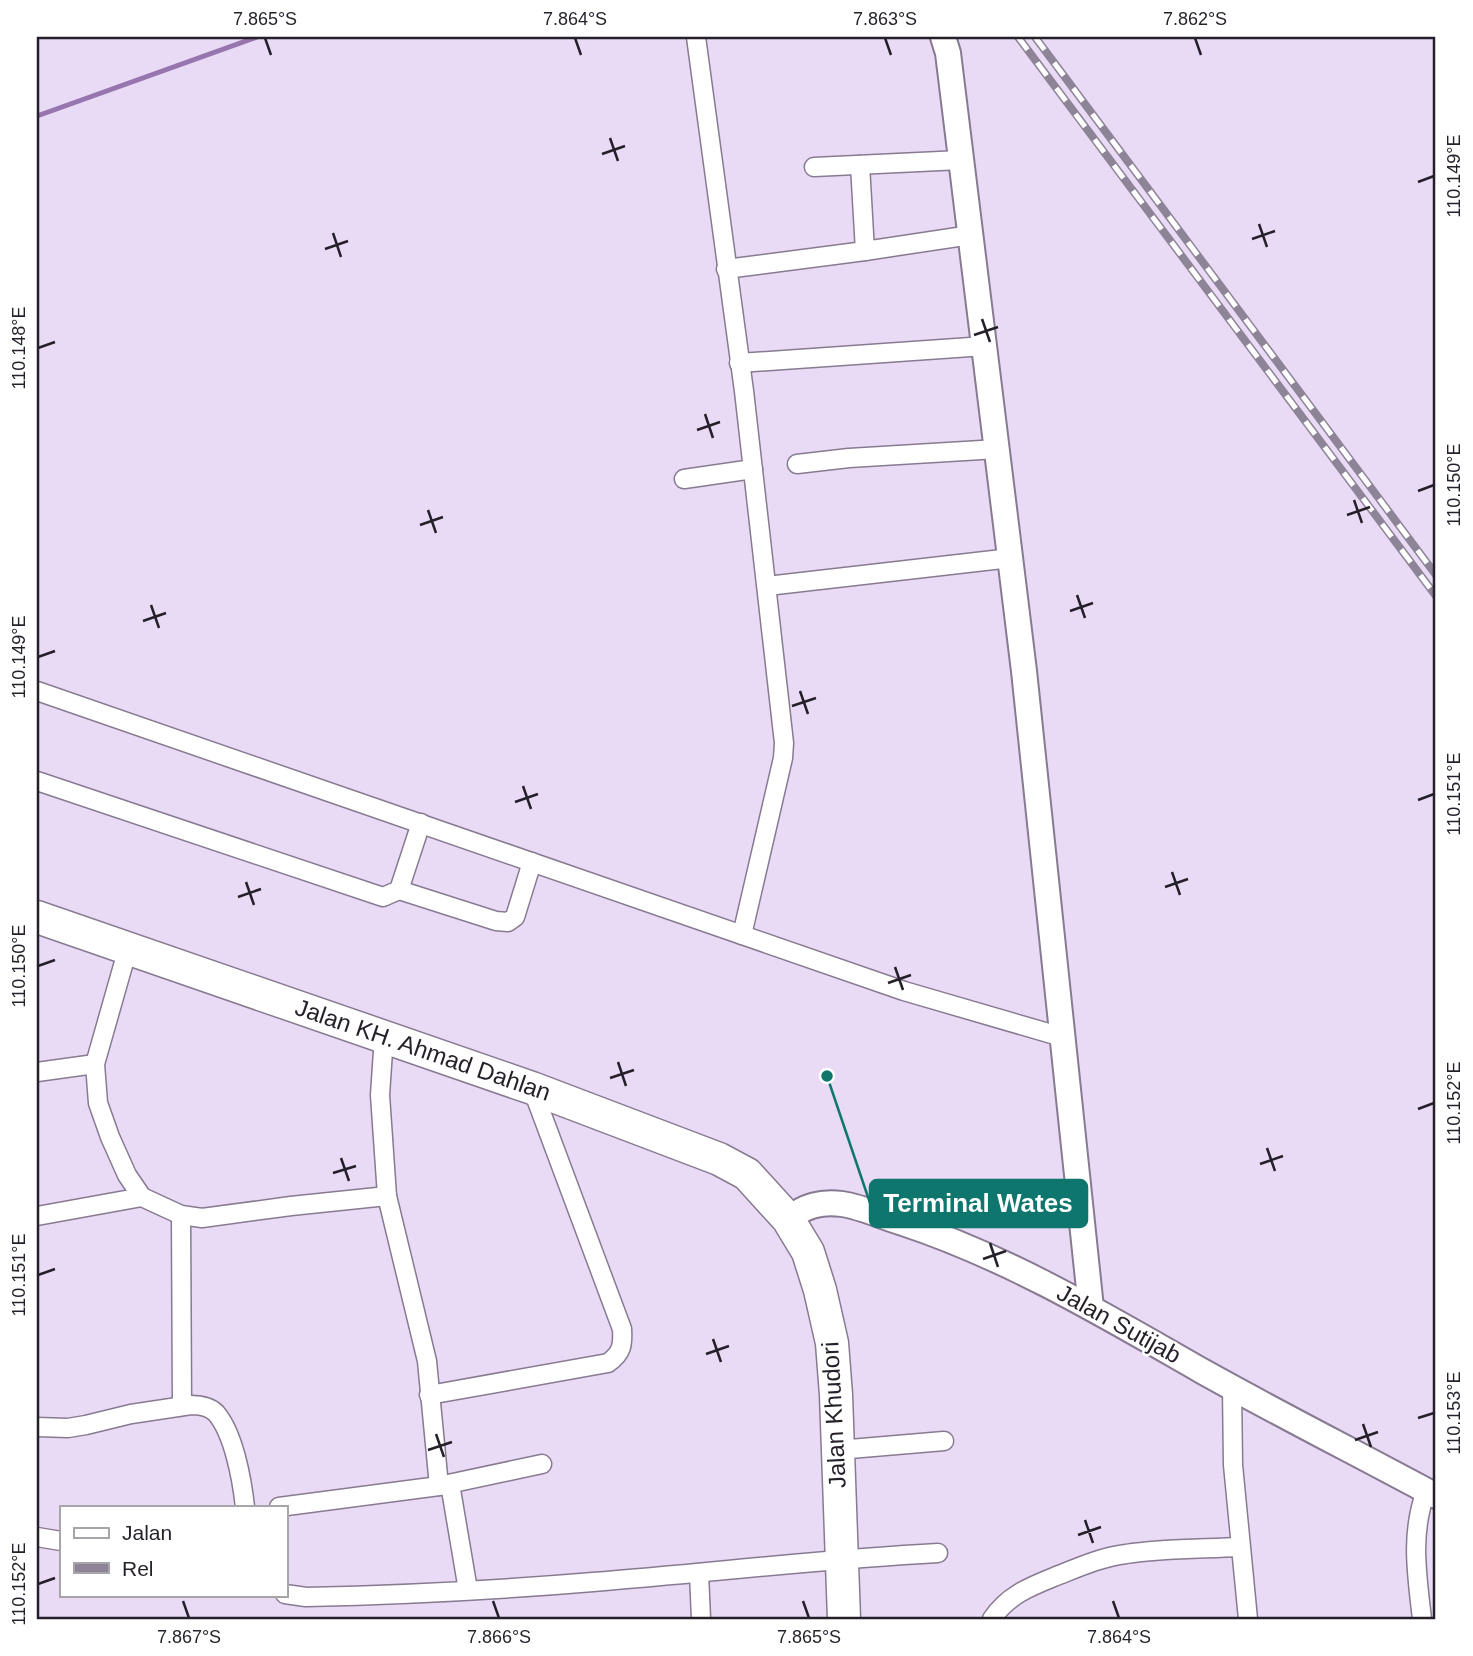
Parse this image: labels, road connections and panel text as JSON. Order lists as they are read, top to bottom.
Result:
{
  "streets": {
    "highway": ["Jalan KH. Ahmad Dahlan", "Jalan Khudori"],
    "street": ["Jalan Sutijab"]
  },
  "crossings": [
    ["Jalan KH. Ahmad Dahlan", "Jalan Sutijab"],
    ["Jalan KH. Ahmad Dahlan", "Jalan Khudori"],
    ["Jalan Sutijab", "Jalan Khudori"]
  ],
  "places": ["Terminal Wates"],
  "legend": ["Jalan", "Rel"],
  "coordinates": [
    "7.865°S",
    "7.864°S",
    "7.863°S",
    "7.862°S",
    "110.149°E",
    "110.148°E",
    "110.150°E",
    "110.151°E",
    "110.152°E",
    "110.153°E",
    "7.867°S",
    "7.866°S"
  ]
}
